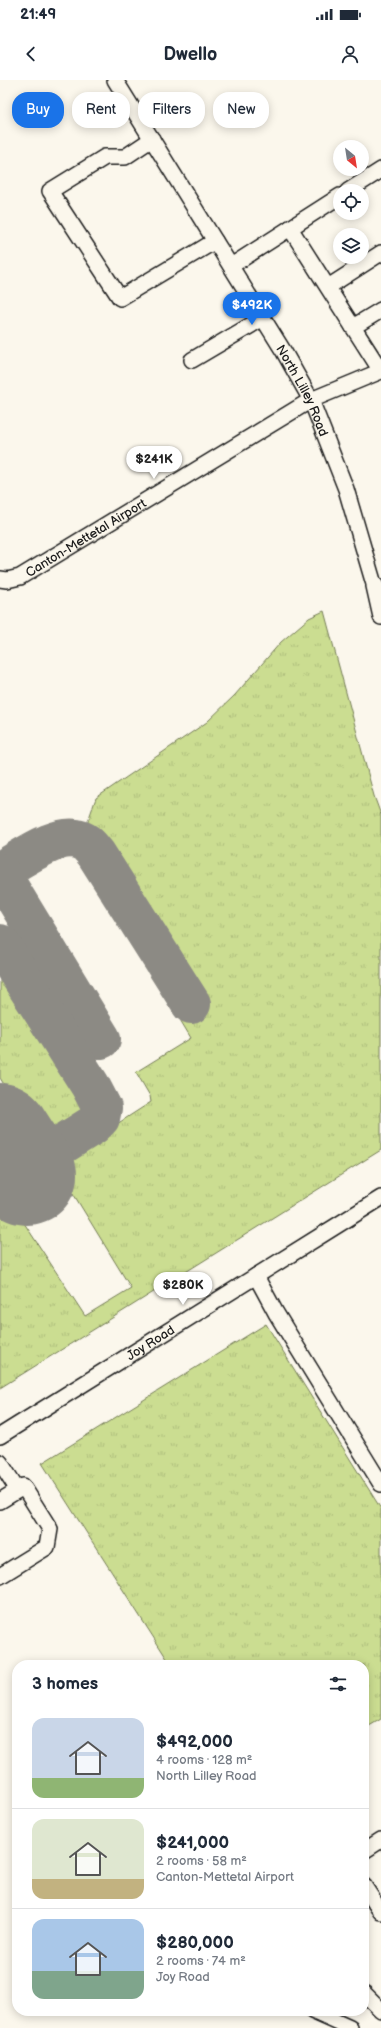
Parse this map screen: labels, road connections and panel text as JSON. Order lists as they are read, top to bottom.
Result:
{
  "streets": {
    "street": ["North Lilley Road", "Canton-Mettetal Airport", "Joy Road"]
  },
  "crossings": [
    ["North Lilley Road", "Canton-Mettetal Airport"]
  ],
  "north": "bottom right",
  "page": {
    "status": "21:49",
    "header": "Dwello",
    "chip": [
      "Buy",
      "Rent",
      "Filters",
      "New"
    ],
    "price": ["$492K", "$241K", "$280K"],
    "heading": "3 homes",
    "list": [
      {
        "name": "$492,000",
        "note": "4 rooms · 128 m² · North Lilley Road"
      },
      {
        "name": "$241,000",
        "note": "2 rooms · 58 m² · Canton-Mettetal Airport"
      },
      {
        "name": "$280,000",
        "note": "2 rooms · 74 m² · Joy Road"
      }
    ]
  }
}
